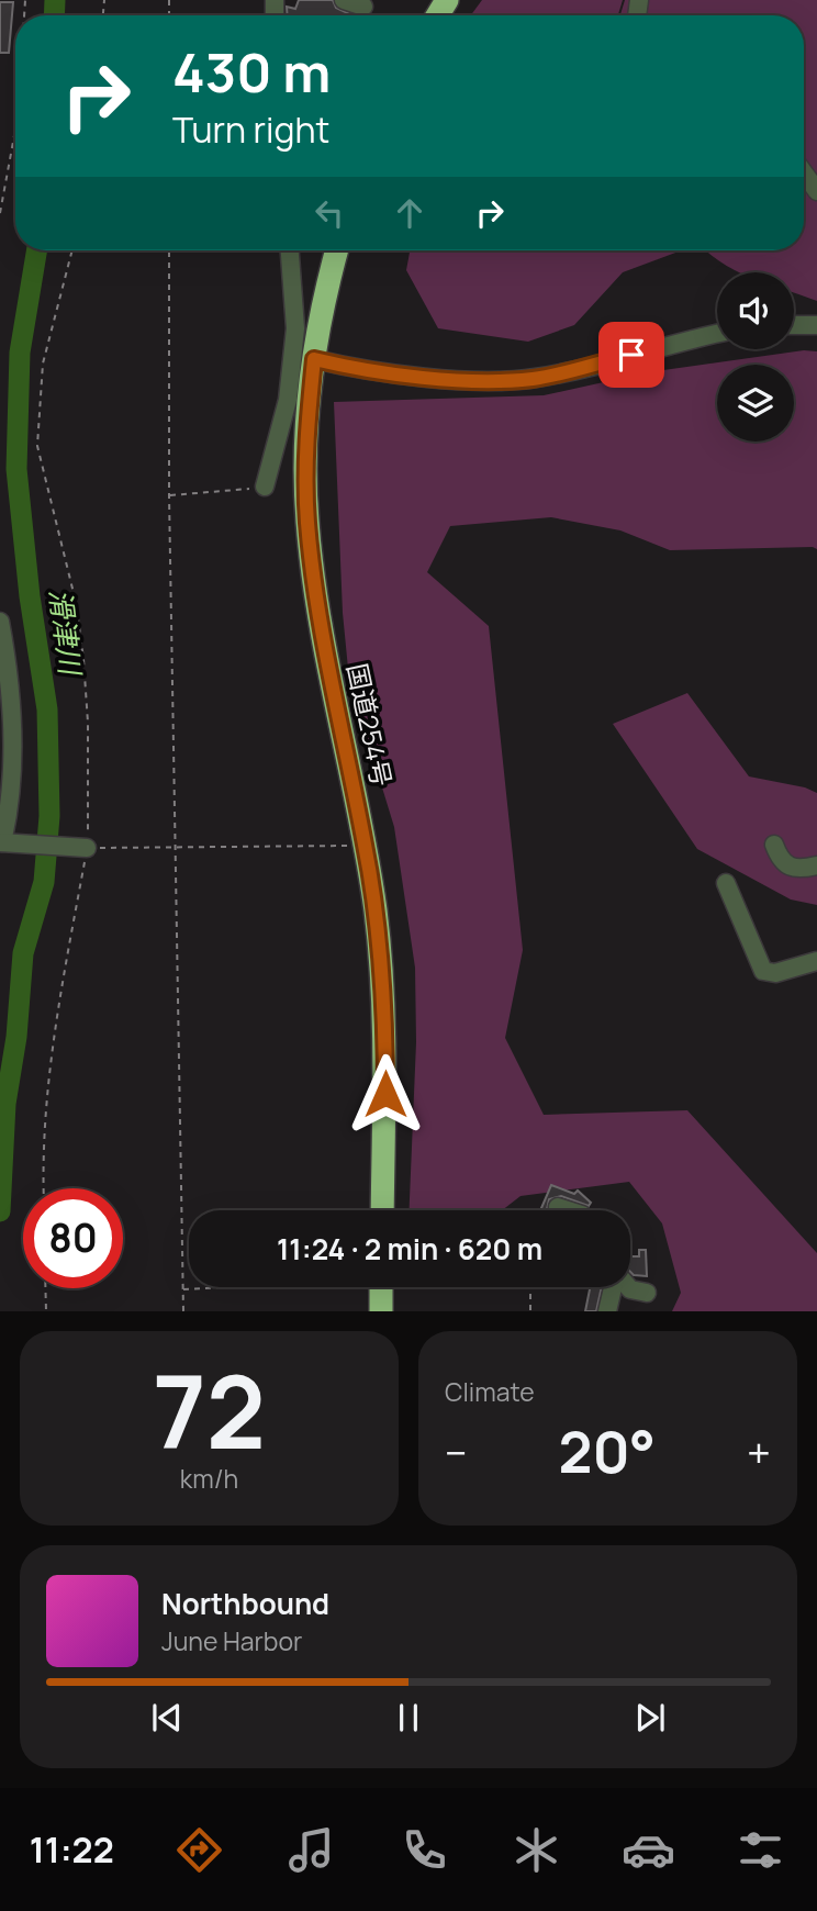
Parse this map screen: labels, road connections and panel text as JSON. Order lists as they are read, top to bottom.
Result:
{
  "streets": {
    "highway": ["国道254号"]
  },
  "water": ["滑津川"],
  "page": {
    "turn": ["430 m", "Turn right"],
    "limit": "80",
    "trip": "11:24 · 2 min · 620 m",
    "tile": [
      ["72", "km/h"],
      "Climate"
    ],
    "heat": ["−", "20°", "+"],
    "song": ["Northbound", "June Harbor"],
    "tabs": "11:22"
  }
}
